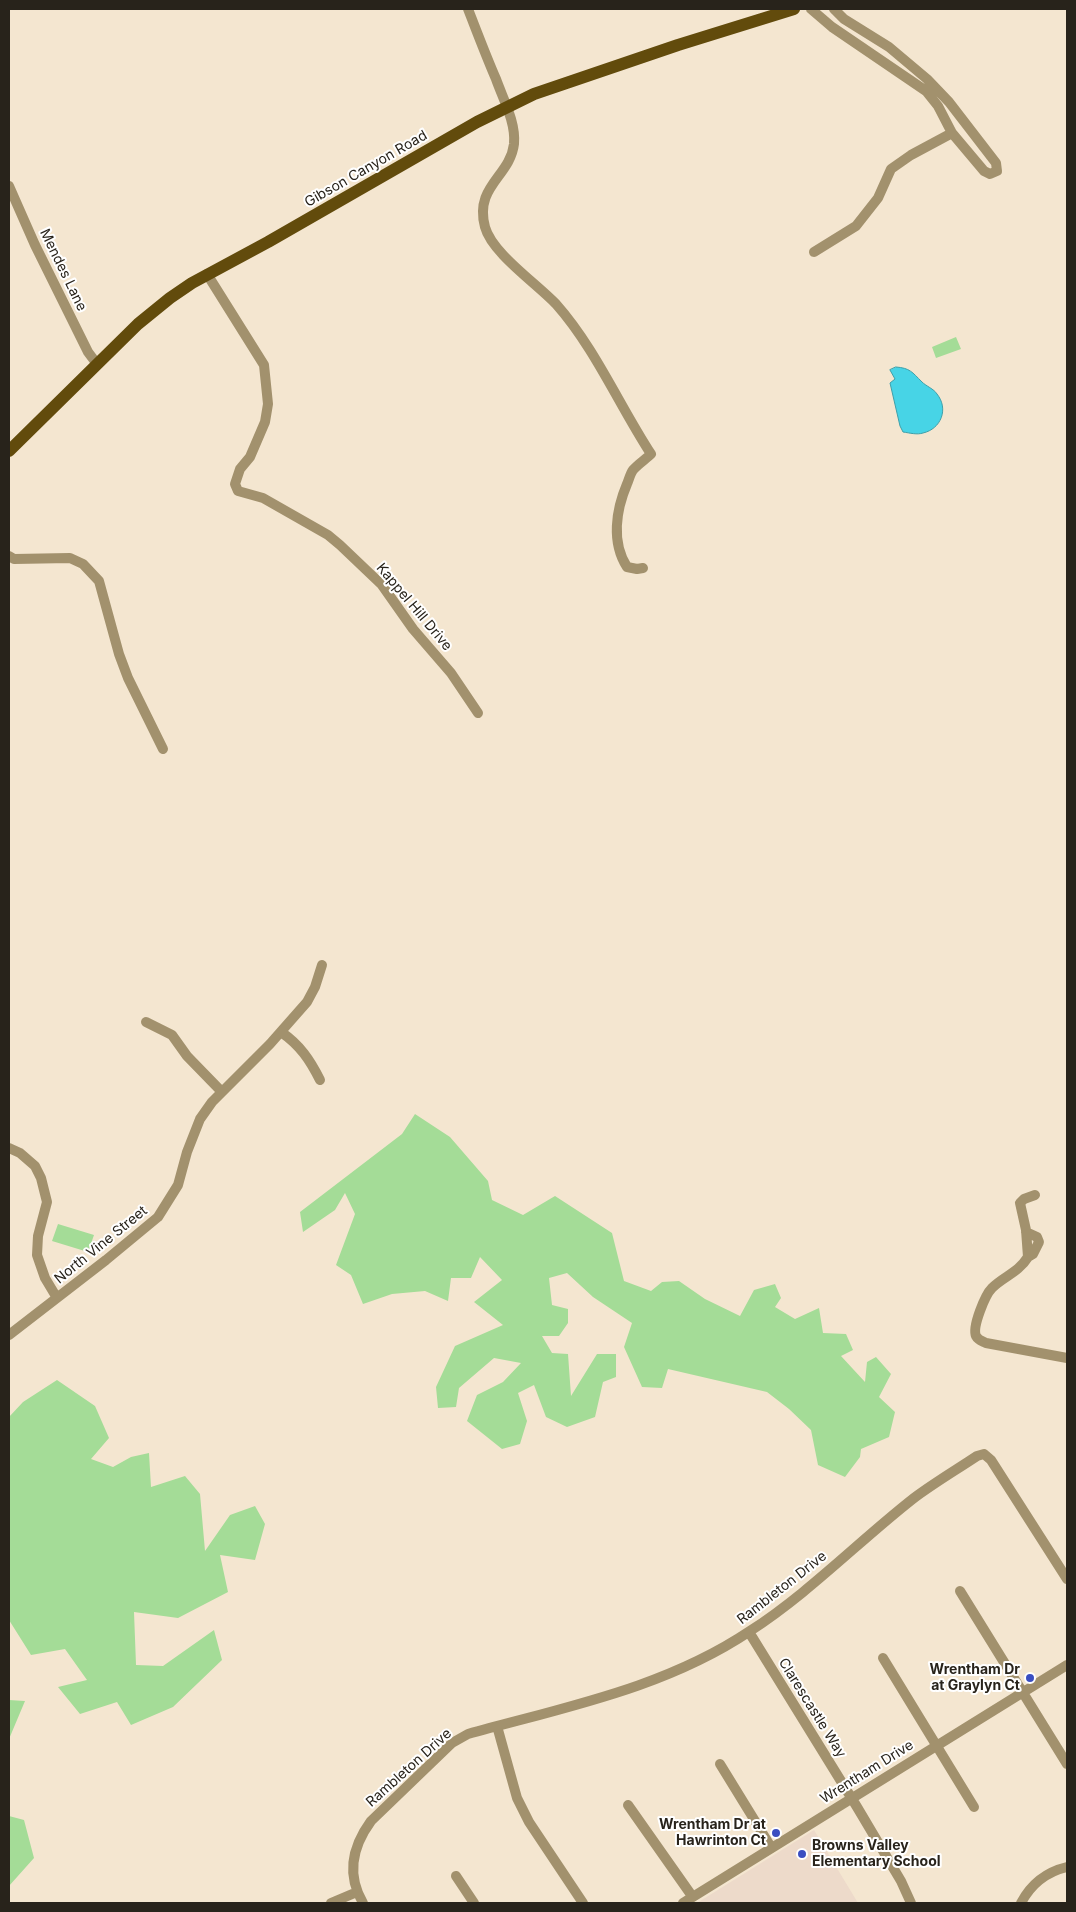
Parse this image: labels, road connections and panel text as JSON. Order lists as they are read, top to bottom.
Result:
{
  "streets": {
    "main road": ["Gibson Canyon Road"],
    "street": [
      "Mendes Lane",
      "Kappel Hill Drive",
      "North Vine Street",
      "Rambleton Drive",
      "Clarescastle Way",
      "Wrentham Drive"
    ]
  },
  "crossings": [
    ["Gibson Canyon Road", "Mendes Lane"],
    ["Gibson Canyon Road", "Kappel Hill Drive"],
    ["Rambleton Drive", "Clarescastle Way"],
    ["Clarescastle Way", "Wrentham Drive"]
  ],
  "places": ["Wrentham Dr at Graylyn Ct", "Wrentham Dr at Hawrinton Ct", "Browns Valley Elementary School"]
}
